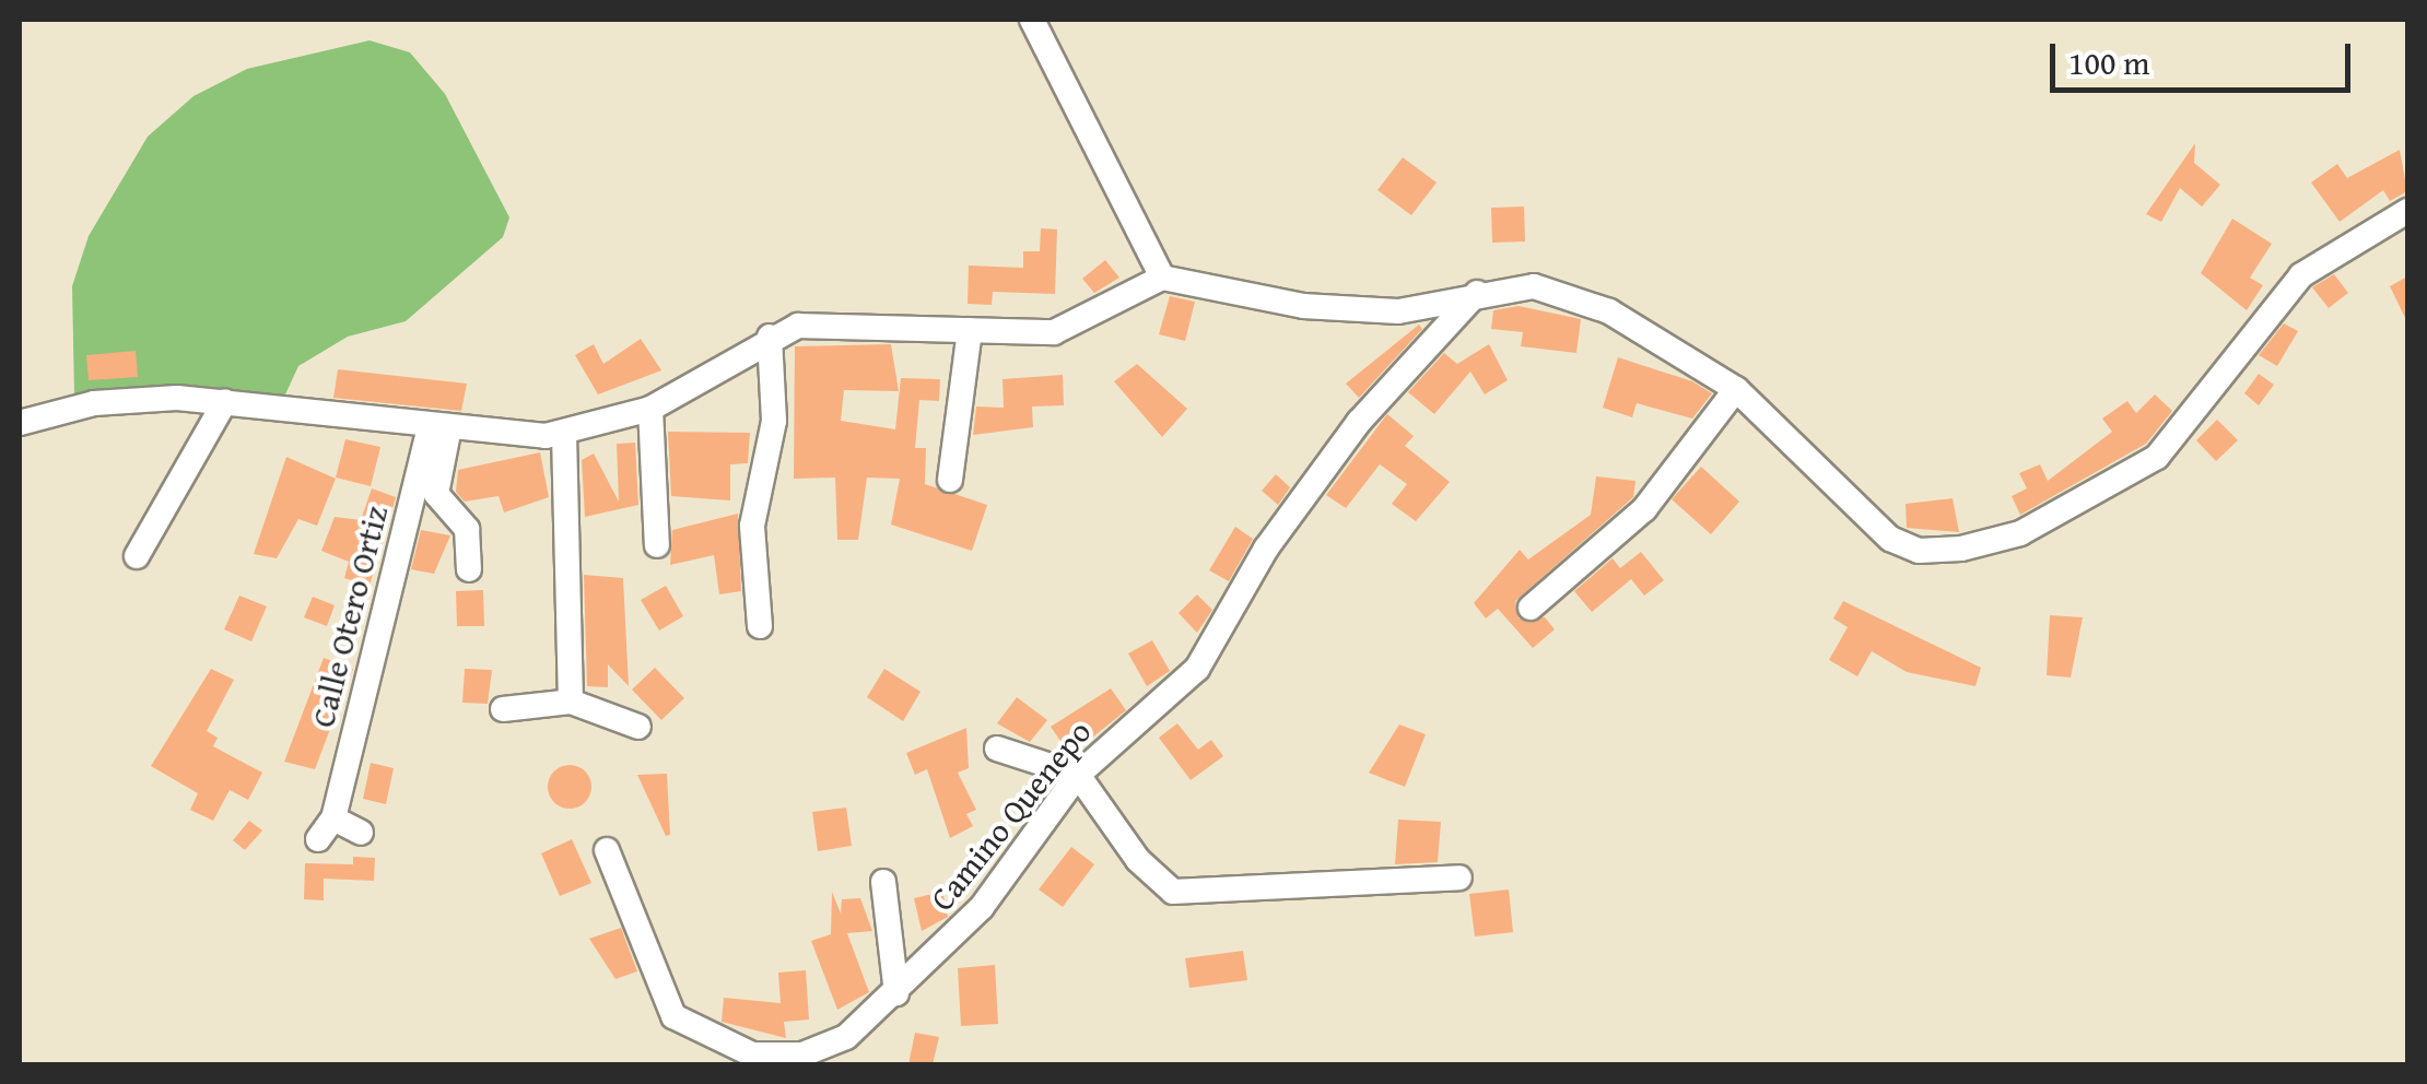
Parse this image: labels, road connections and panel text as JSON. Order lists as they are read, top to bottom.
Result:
{
  "streets": {
    "street": ["Calle Otero Ortiz", "Camino Quenepo"]
  },
  "scale_bar": "100 m"
}
